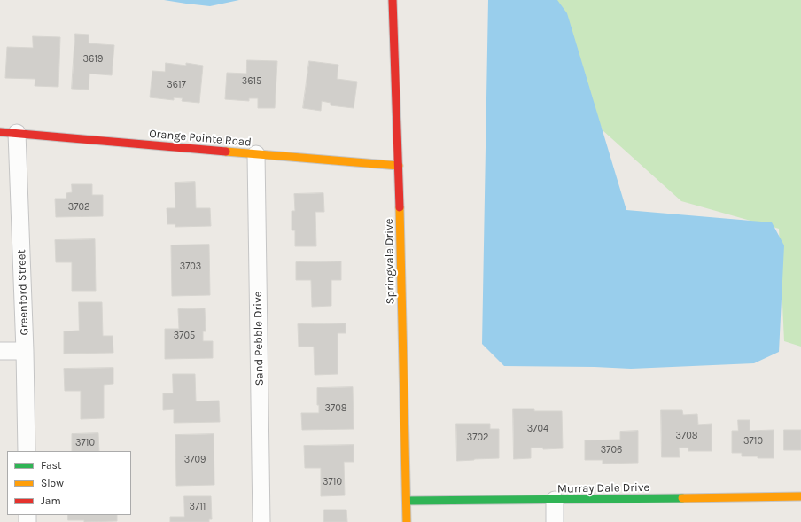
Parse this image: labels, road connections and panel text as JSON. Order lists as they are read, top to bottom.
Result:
{
  "streets": {
    "street": [
      "Orange Pointe Road",
      "Springvale Drive",
      "Greenford Street",
      "Sand Pebble Drive",
      "Murray Dale Drive"
    ]
  },
  "crossings": [
    ["Orange Pointe Road", "Springvale Drive"],
    ["Orange Pointe Road", "Greenford Street"],
    ["Orange Pointe Road", "Sand Pebble Drive"],
    ["Springvale Drive", "Murray Dale Drive"]
  ],
  "house_numbers": [
    "3619",
    "3615",
    "3617",
    "3702",
    "3703",
    "3705",
    "3708",
    "3704",
    "3708",
    "3702",
    "3710",
    "3710",
    "3706",
    "3709",
    "3710",
    "3711"
  ],
  "legend": ["Fast", "Slow", "Jam"]
}
